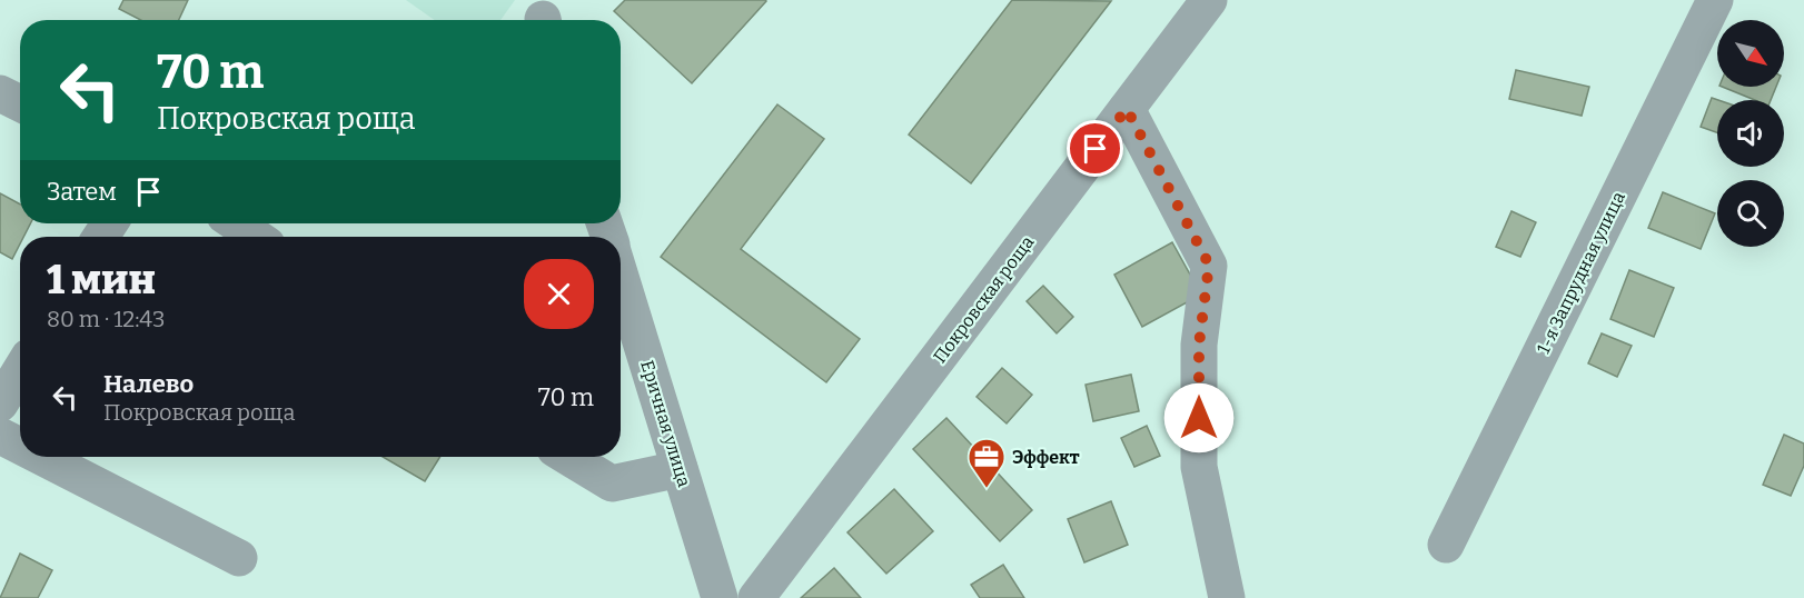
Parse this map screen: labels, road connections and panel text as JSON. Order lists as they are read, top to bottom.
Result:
{
  "streets": {
    "street": ["1-я Запрудная улица", "Покровская роща", "Еричная улица"]
  },
  "places": {
    "office": ["Эффект"]
  },
  "north": "bottom right",
  "page": {
    "turn": ["70 m", "Покровская роща"],
    "then": "Затем",
    "heading": ["1 мин", "80 m · 12:43"],
    "list": [
      {
        "name": "Налево",
        "note": "Покровская роща",
        "value": "70 m"
      }
    ]
  }
}
